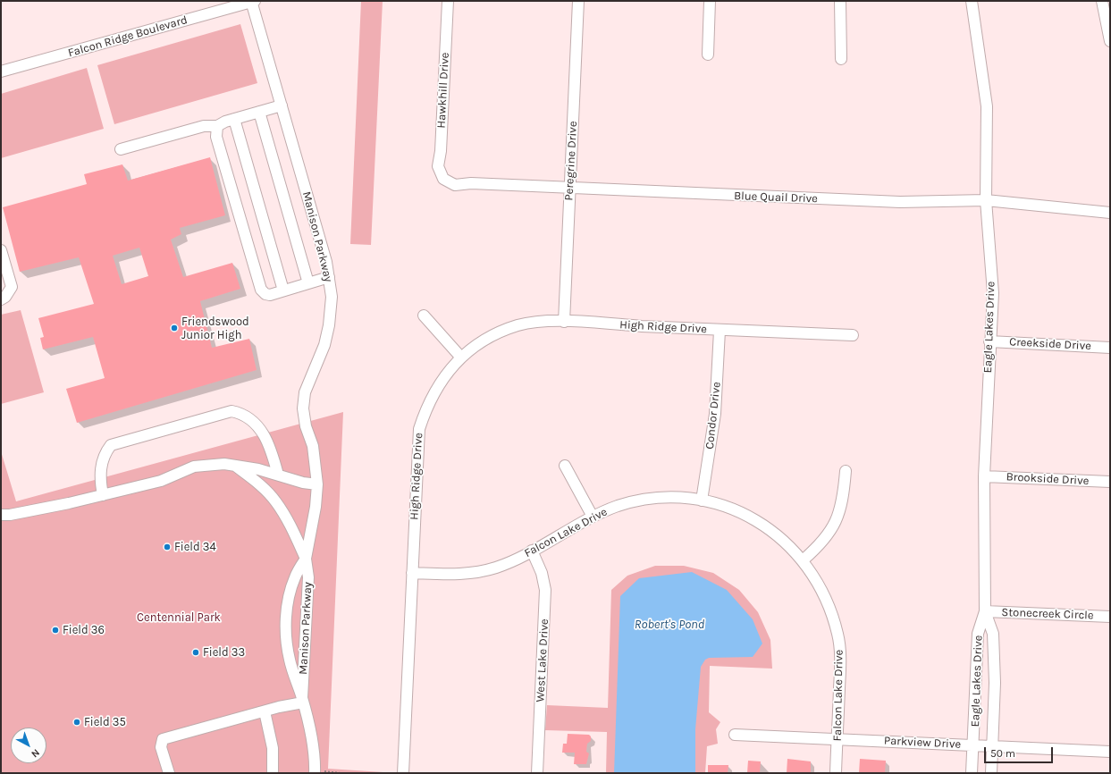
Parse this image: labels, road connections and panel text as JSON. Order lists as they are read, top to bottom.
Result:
{
  "streets": {
    "street": [
      "Falcon Ridge Boulevard",
      "Hawkhill Drive",
      "Peregrine Drive",
      "Blue Quail Drive",
      "Manison Parkway",
      "High Ridge Drive",
      "Eagle Lakes Drive",
      "Creekside Drive",
      "Condor Drive",
      "Brookside Drive",
      "Falcon Lake Drive",
      "Stonecreek Circle",
      "West Lake Drive",
      "Parkview Drive"
    ]
  },
  "crossings": [
    ["Falcon Ridge Boulevard", "Manison Parkway"],
    ["Hawkhill Drive", "Blue Quail Drive"],
    ["Peregrine Drive", "Blue Quail Drive"],
    ["Peregrine Drive", "High Ridge Drive"],
    ["Blue Quail Drive", "Eagle Lakes Drive"],
    ["High Ridge Drive", "Condor Drive"],
    ["High Ridge Drive", "Falcon Lake Drive"],
    ["Eagle Lakes Drive", "Creekside Drive"],
    ["Eagle Lakes Drive", "Brookside Drive"],
    ["Eagle Lakes Drive", "Stonecreek Circle"],
    ["Eagle Lakes Drive", "Parkview Drive"],
    ["Condor Drive", "Falcon Lake Drive"],
    ["Falcon Lake Drive", "West Lake Drive"],
    ["Falcon Lake Drive", "Parkview Drive"]
  ],
  "water": ["Robert's Pond"],
  "parks": ["Centennial Park"],
  "places": [
    "Friendswood Junior High",
    "Field 34",
    "Field 36",
    "Field 33",
    "Field 35"
  ],
  "scale_bar": "50 m",
  "north": "bottom right"
}
